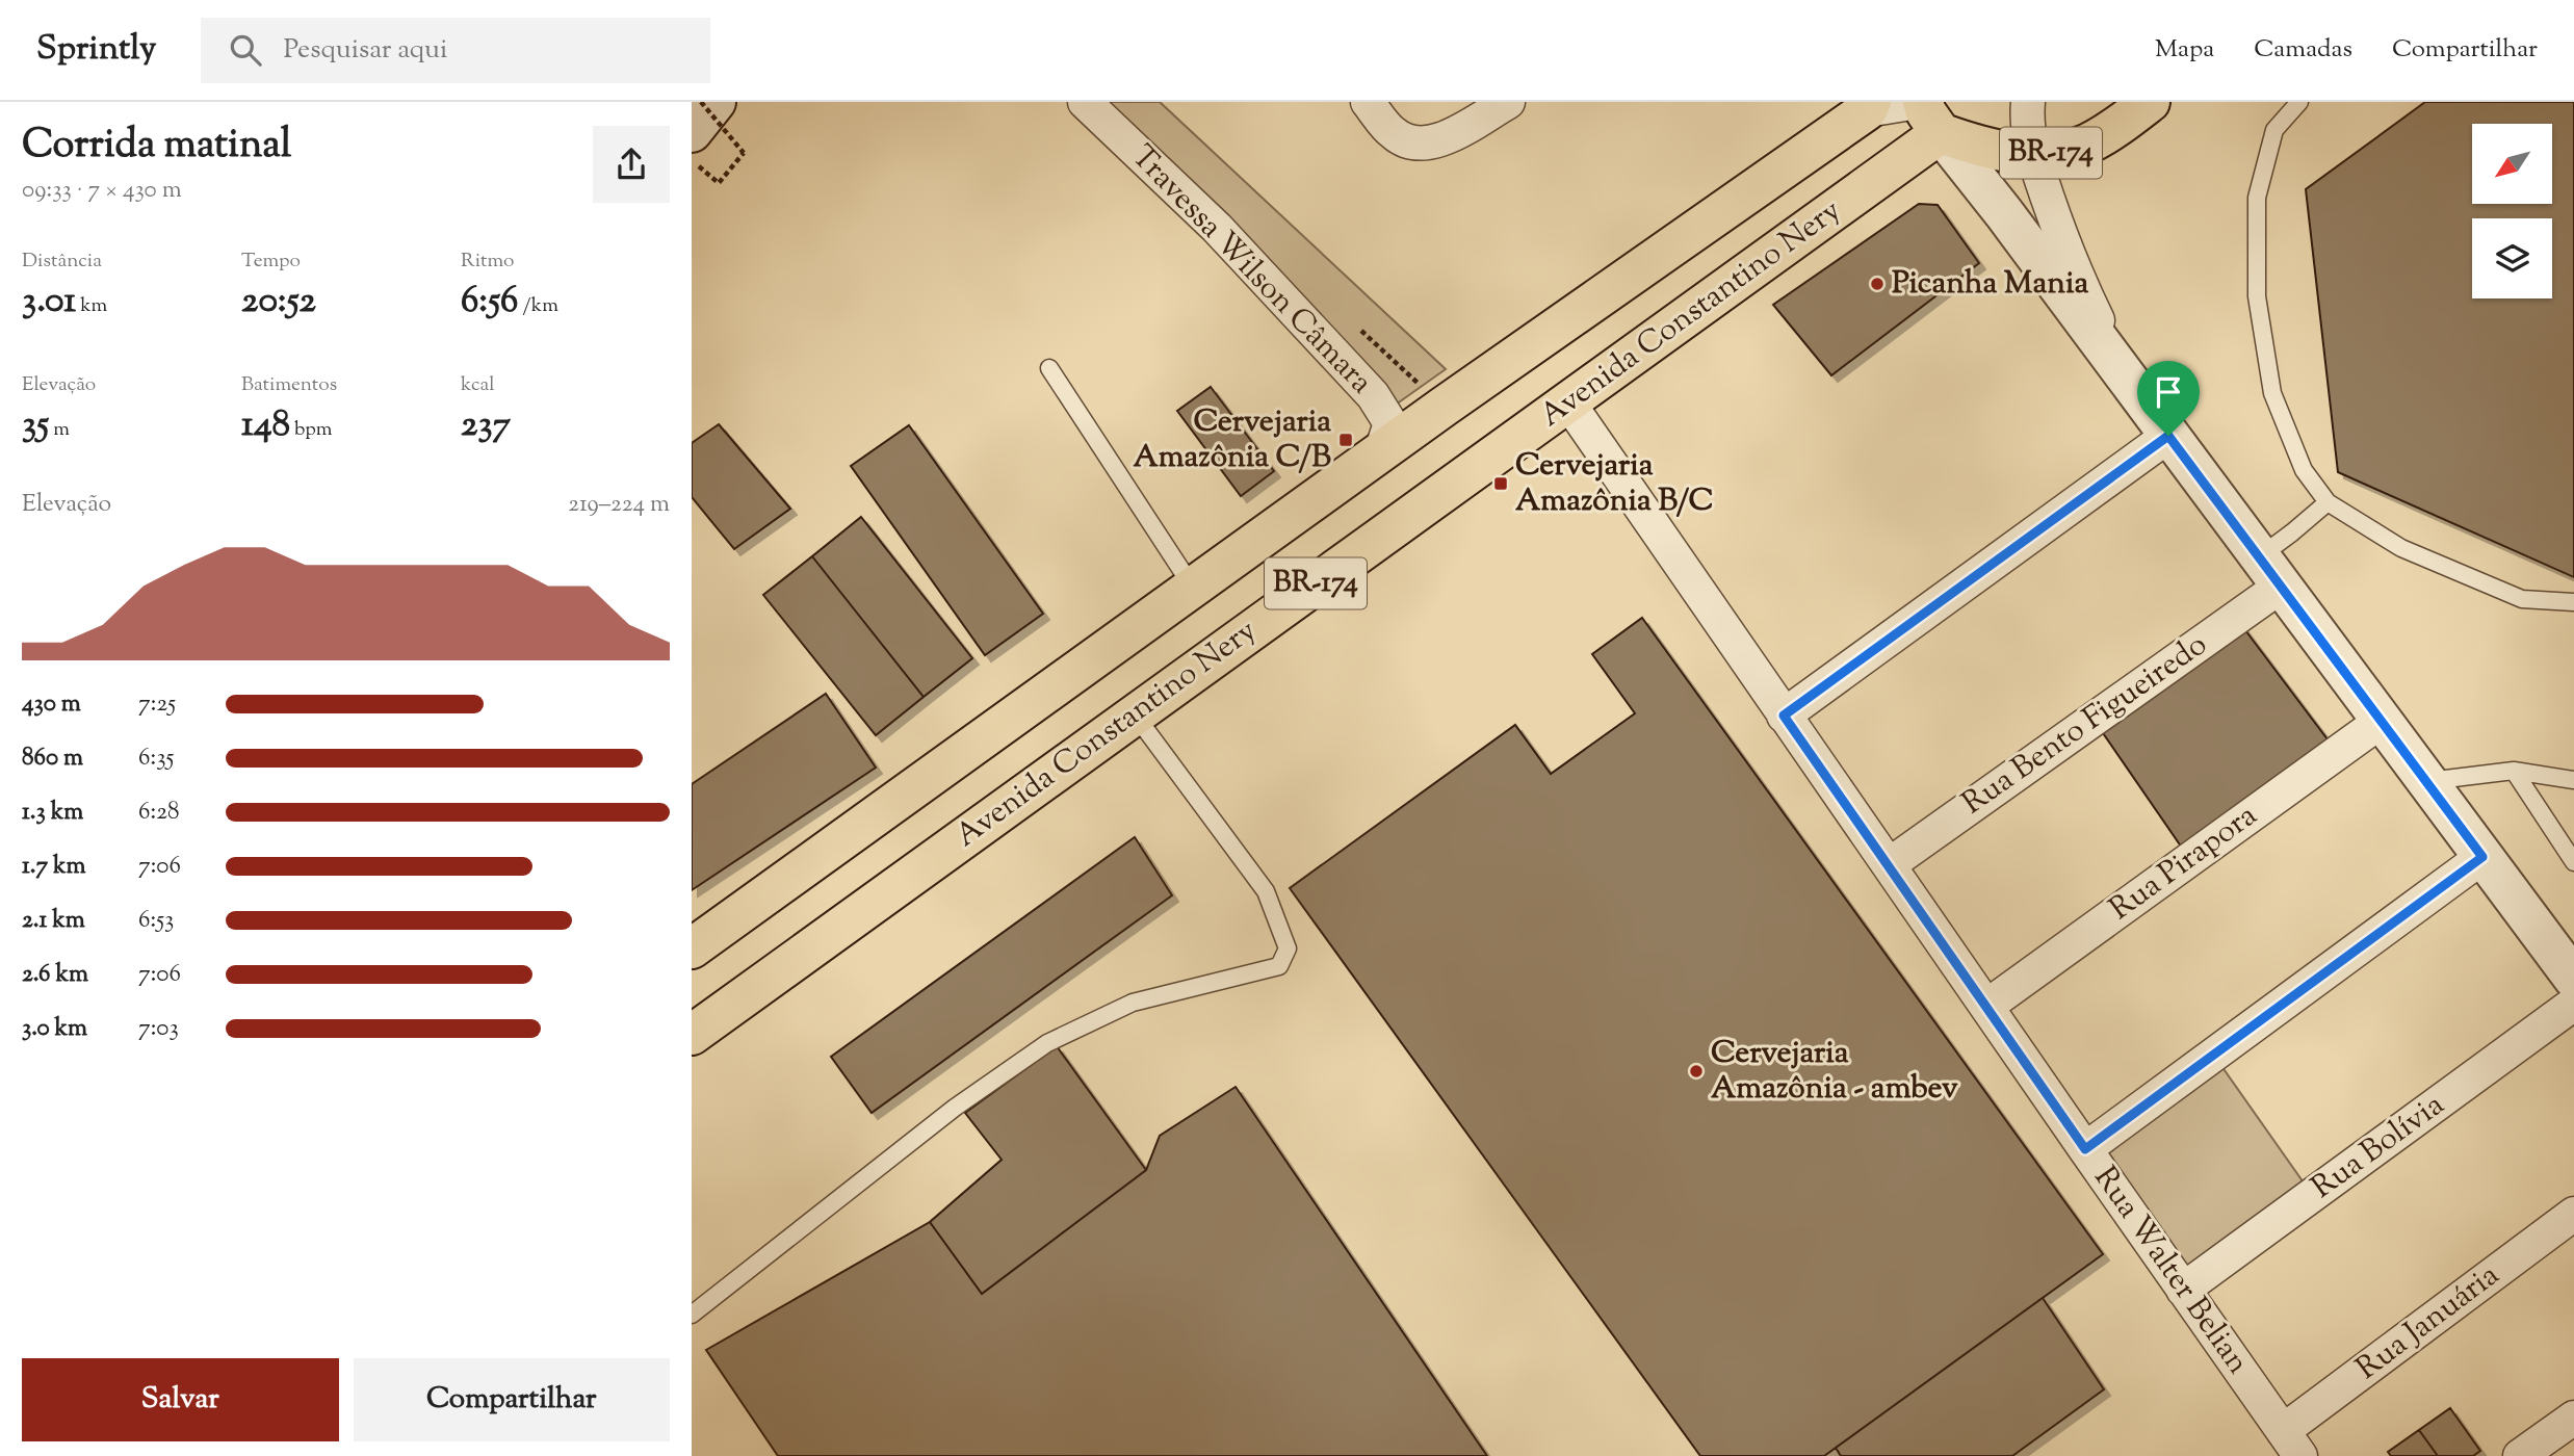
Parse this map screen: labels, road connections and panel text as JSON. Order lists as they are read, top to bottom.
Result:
{
  "streets": {
    "highway": ["BR-174", "Avenida Constantino Nery"],
    "street": [
      "Travessa Wilson Câmara",
      "Rua Bento Figueiredo",
      "Rua Pirapora",
      "Rua Bolívia",
      "Rua Walter Belian",
      "Rua Januária"
    ]
  },
  "crossings": [
    ["BR-174", "Avenida Constantino Nery"],
    ["Travessa Wilson Câmara", "Avenida Constantino Nery"],
    ["Avenida Constantino Nery", "Rua Walter Belian"],
    ["Rua Bento Figueiredo", "Rua Walter Belian"],
    ["Rua Pirapora", "Rua Walter Belian"],
    ["Rua Bolívia", "Rua Walter Belian"],
    ["Rua Walter Belian", "Rua Januária"]
  ],
  "places": {
    "other": ["Picanha Mania", "Cervejaria Amazônia - ambev"],
    "transit": ["Cervejaria Amazônia C/B", "Cervejaria Amazônia B/C"]
  },
  "north": "bottom left",
  "page": {
    "header": "Sprintly",
    "search": "Pesquisar aqui",
    "nav": ["Mapa", "Camadas", "Compartilhar"],
    "heading": ["Corrida matinal", "09:33 · 7 × 430 m"],
    "stats": [
      ["Distância", "3.01 km"],
      ["Tempo", "20:52"],
      ["Ritmo", "6:56 /km"],
      ["Elevação", "35 m"],
      ["Batimentos", "148 bpm"],
      ["kcal", "237"]
    ],
    "chart": ["Elevação", "219–224 m"],
    "list": [
      {
        "name": "430 m",
        "note": "7:25"
      },
      {
        "name": "860 m",
        "note": "6:35"
      },
      {
        "name": "1.3 km",
        "note": "6:28"
      },
      {
        "name": "1.7 km",
        "note": "7:06"
      },
      {
        "name": "2.1 km",
        "note": "6:53"
      },
      {
        "name": "2.6 km",
        "note": "7:06"
      },
      {
        "name": "3.0 km",
        "note": "7:03"
      }
    ],
    "buttons": ["Salvar", "Compartilhar"]
  }
}
